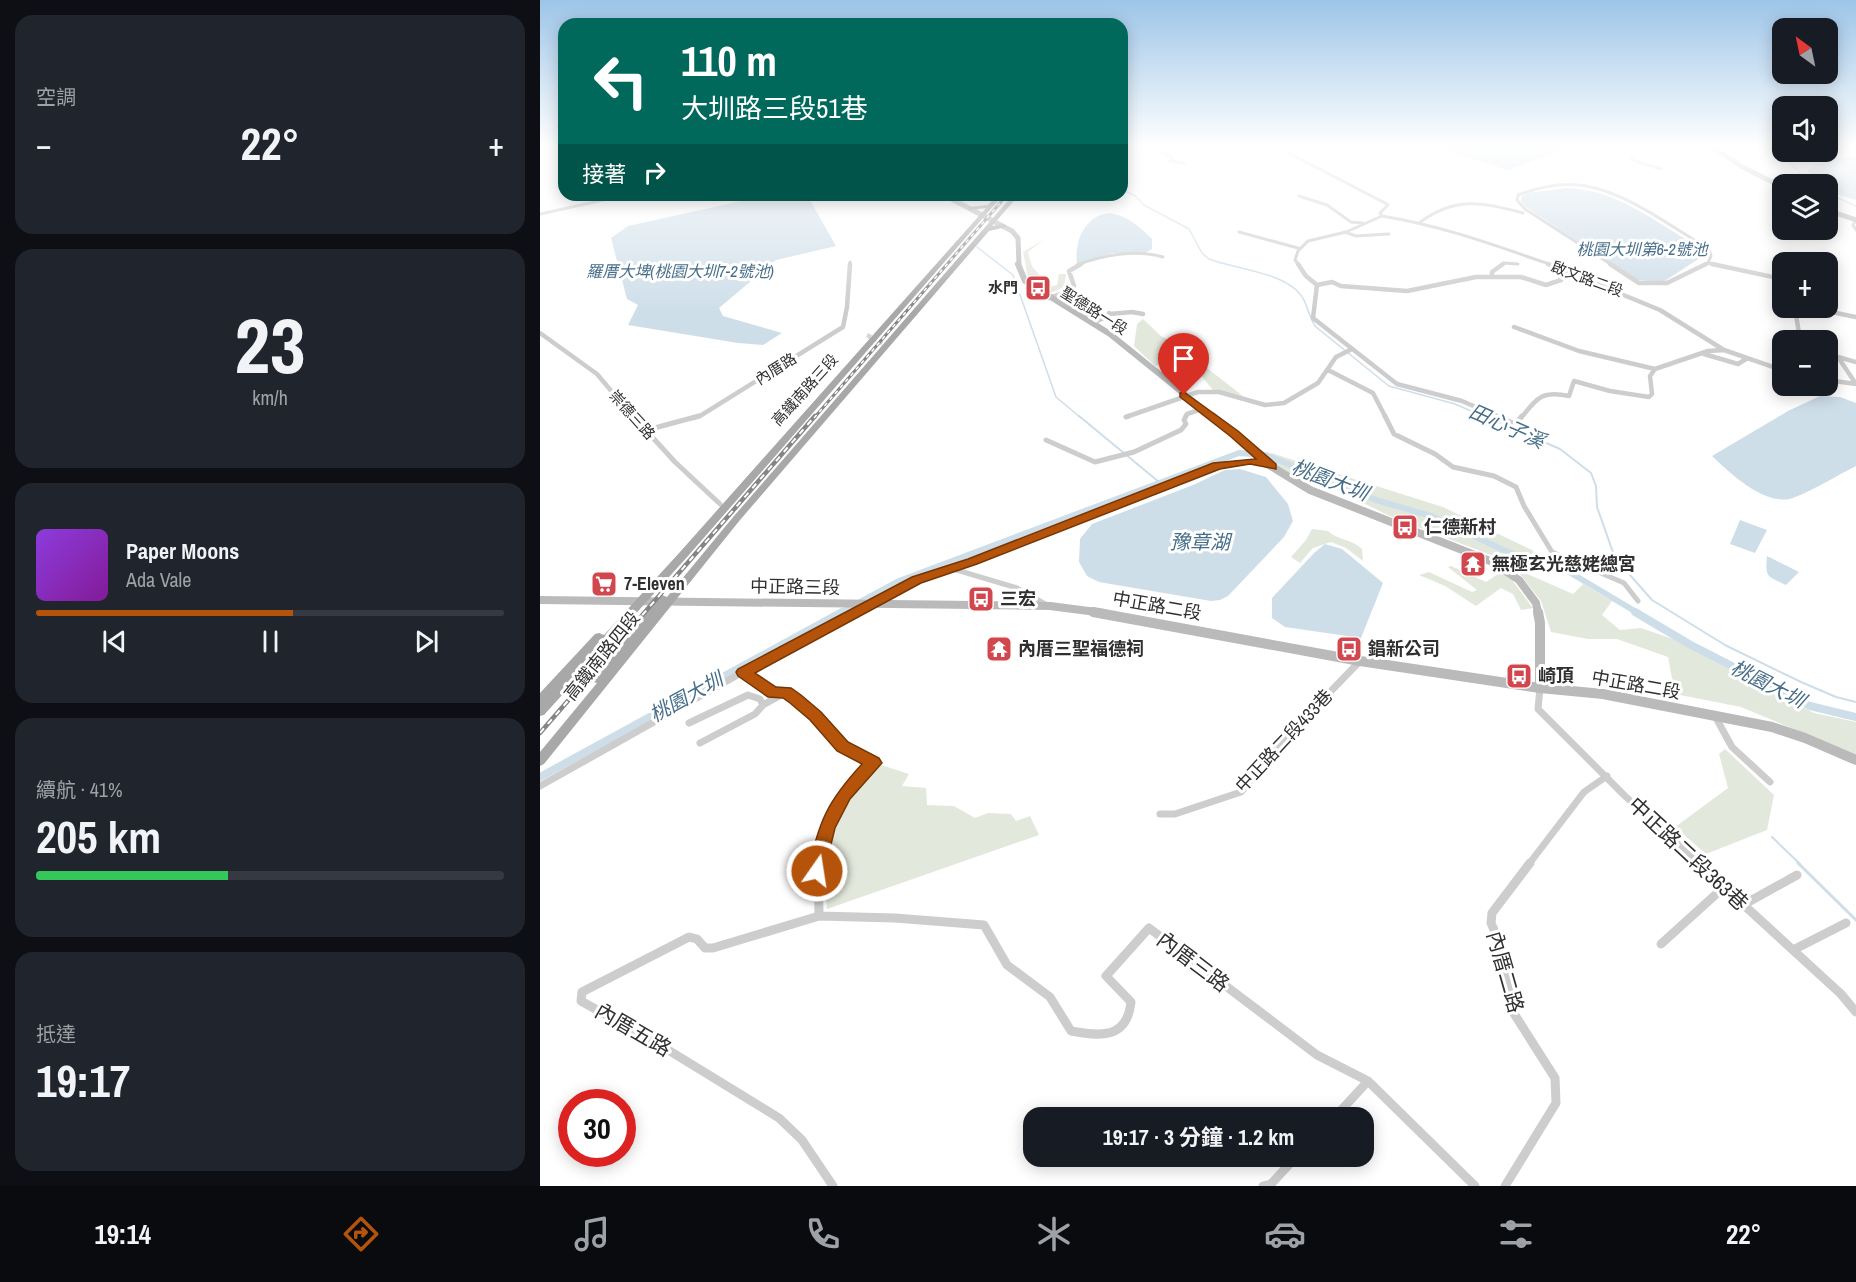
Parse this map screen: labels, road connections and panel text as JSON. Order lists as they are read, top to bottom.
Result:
{
  "streets": {
    "main road": ["高鐵南路三段", "高鐵南路四段"],
    "street": [
      "啟文路二段",
      "聖德路一段",
      "內厝路",
      "崇德三路",
      "中正路三段",
      "中正路二段",
      "中正路二段433巷",
      "中正路二段363巷",
      "內厝三路",
      "內厝二路",
      "內厝五路"
    ]
  },
  "crossings": [
    ["聖德路一段", "高鐵南路三段"],
    ["內厝路", "崇德三路"],
    ["高鐵南路三段", "崇德三路"],
    ["高鐵南路三段", "中正路三段"],
    ["高鐵南路三段", "高鐵南路四段"],
    ["中正路三段", "中正路二段"],
    ["中正路三段", "高鐵南路四段"],
    ["中正路二段", "中正路二段433巷"],
    ["中正路二段", "中正路二段363巷"],
    ["中正路二段363巷", "內厝二路"],
    ["內厝三路", "內厝五路"]
  ],
  "water": [
    "桃園大圳第6-2號池",
    "羅厝大埤(桃園大圳7-2號池)",
    "田心子溪",
    "桃園大圳",
    "豫章湖"
  ],
  "places": {
    "bus stop": [
      "水門",
      "仁德新村",
      "三宏",
      "錩新公司",
      "崎頂"
    ],
    "temple": ["無極玄光慈姥總宮", "內厝三聖福德祠"],
    "supermarket": ["7-Eleven"]
  },
  "north": "top left",
  "page": {
    "tile": [
      "空調",
      ["23", "km/h"],
      ["續航 · 41%", "205 km"],
      ["抵達", "19:17"]
    ],
    "map_buttons": ["+", "−"],
    "turn": ["110 m", "大圳路三段51巷"],
    "heat": ["−", "22°", "+"],
    "then": "接著",
    "song": ["Paper Moons", "Ada Vale"],
    "limit": "30",
    "trip": "19:17 · 3 分鐘 · 1.2 km",
    "tabs": ["19:14", "22°"]
  }
}
